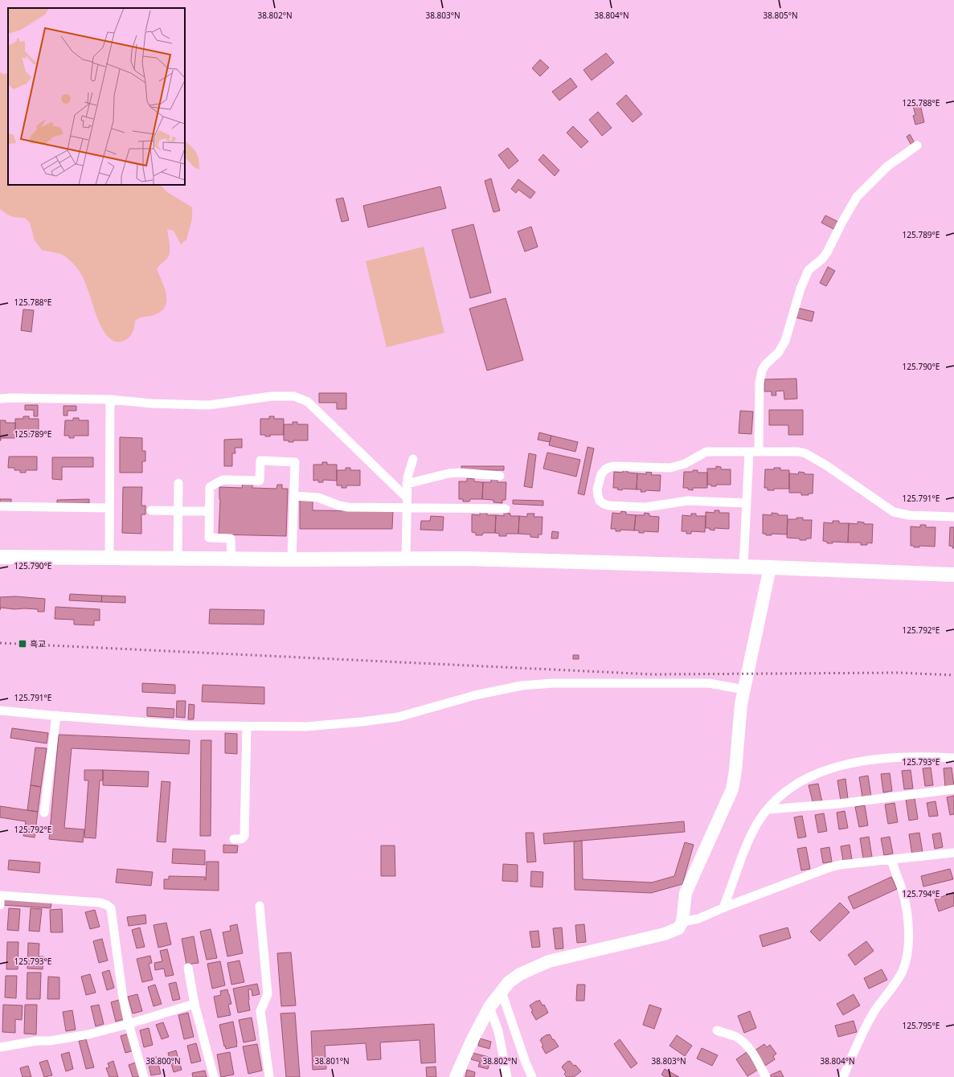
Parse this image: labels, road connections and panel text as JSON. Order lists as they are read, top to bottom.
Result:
{
  "places": {
    "transit": ["흑교"]
  },
  "coordinates": [
    "38.802°N",
    "38.803°N",
    "38.804°N",
    "38.805°N",
    "125.788°E",
    "125.789°E",
    "125.790°E",
    "125.791°E",
    "125.792°E",
    "125.793°E",
    "125.794°E",
    "125.795°E",
    "38.800°N",
    "38.801°N"
  ]
}
